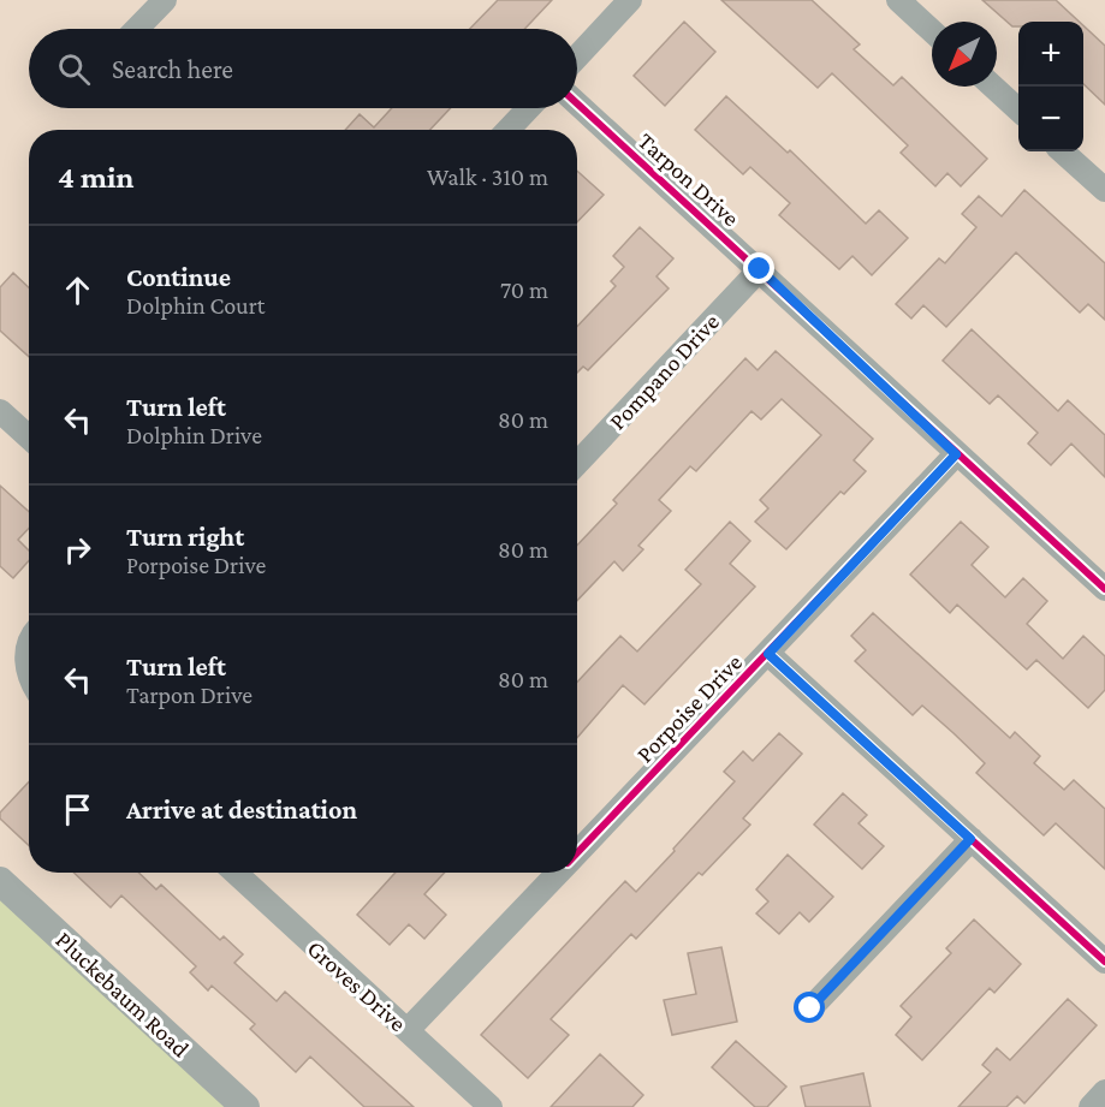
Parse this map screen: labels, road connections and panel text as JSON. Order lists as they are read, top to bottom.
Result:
{
  "streets": {
    "street": [
      "Tarpon Drive",
      "Pompano Drive",
      "Porpoise Drive",
      "Groves Drive",
      "Pluckebaum Road"
    ]
  },
  "crossings": [
    ["Tarpon Drive", "Pompano Drive"],
    ["Tarpon Drive", "Porpoise Drive"],
    ["Porpoise Drive", "Groves Drive"]
  ],
  "north": "bottom left",
  "page": {
    "map_buttons": ["+", "−"],
    "search": "Search here",
    "heading": ["4 min", "Walk · 310 m"],
    "list": [
      ["Continue", "Dolphin Court", "70 m"],
      ["Turn left", "Dolphin Drive", "80 m"],
      ["Turn right", "Porpoise Drive", "80 m"],
      ["Turn left", "Tarpon Drive", "80 m"],
      "Arrive at destination"
    ]
  }
}
